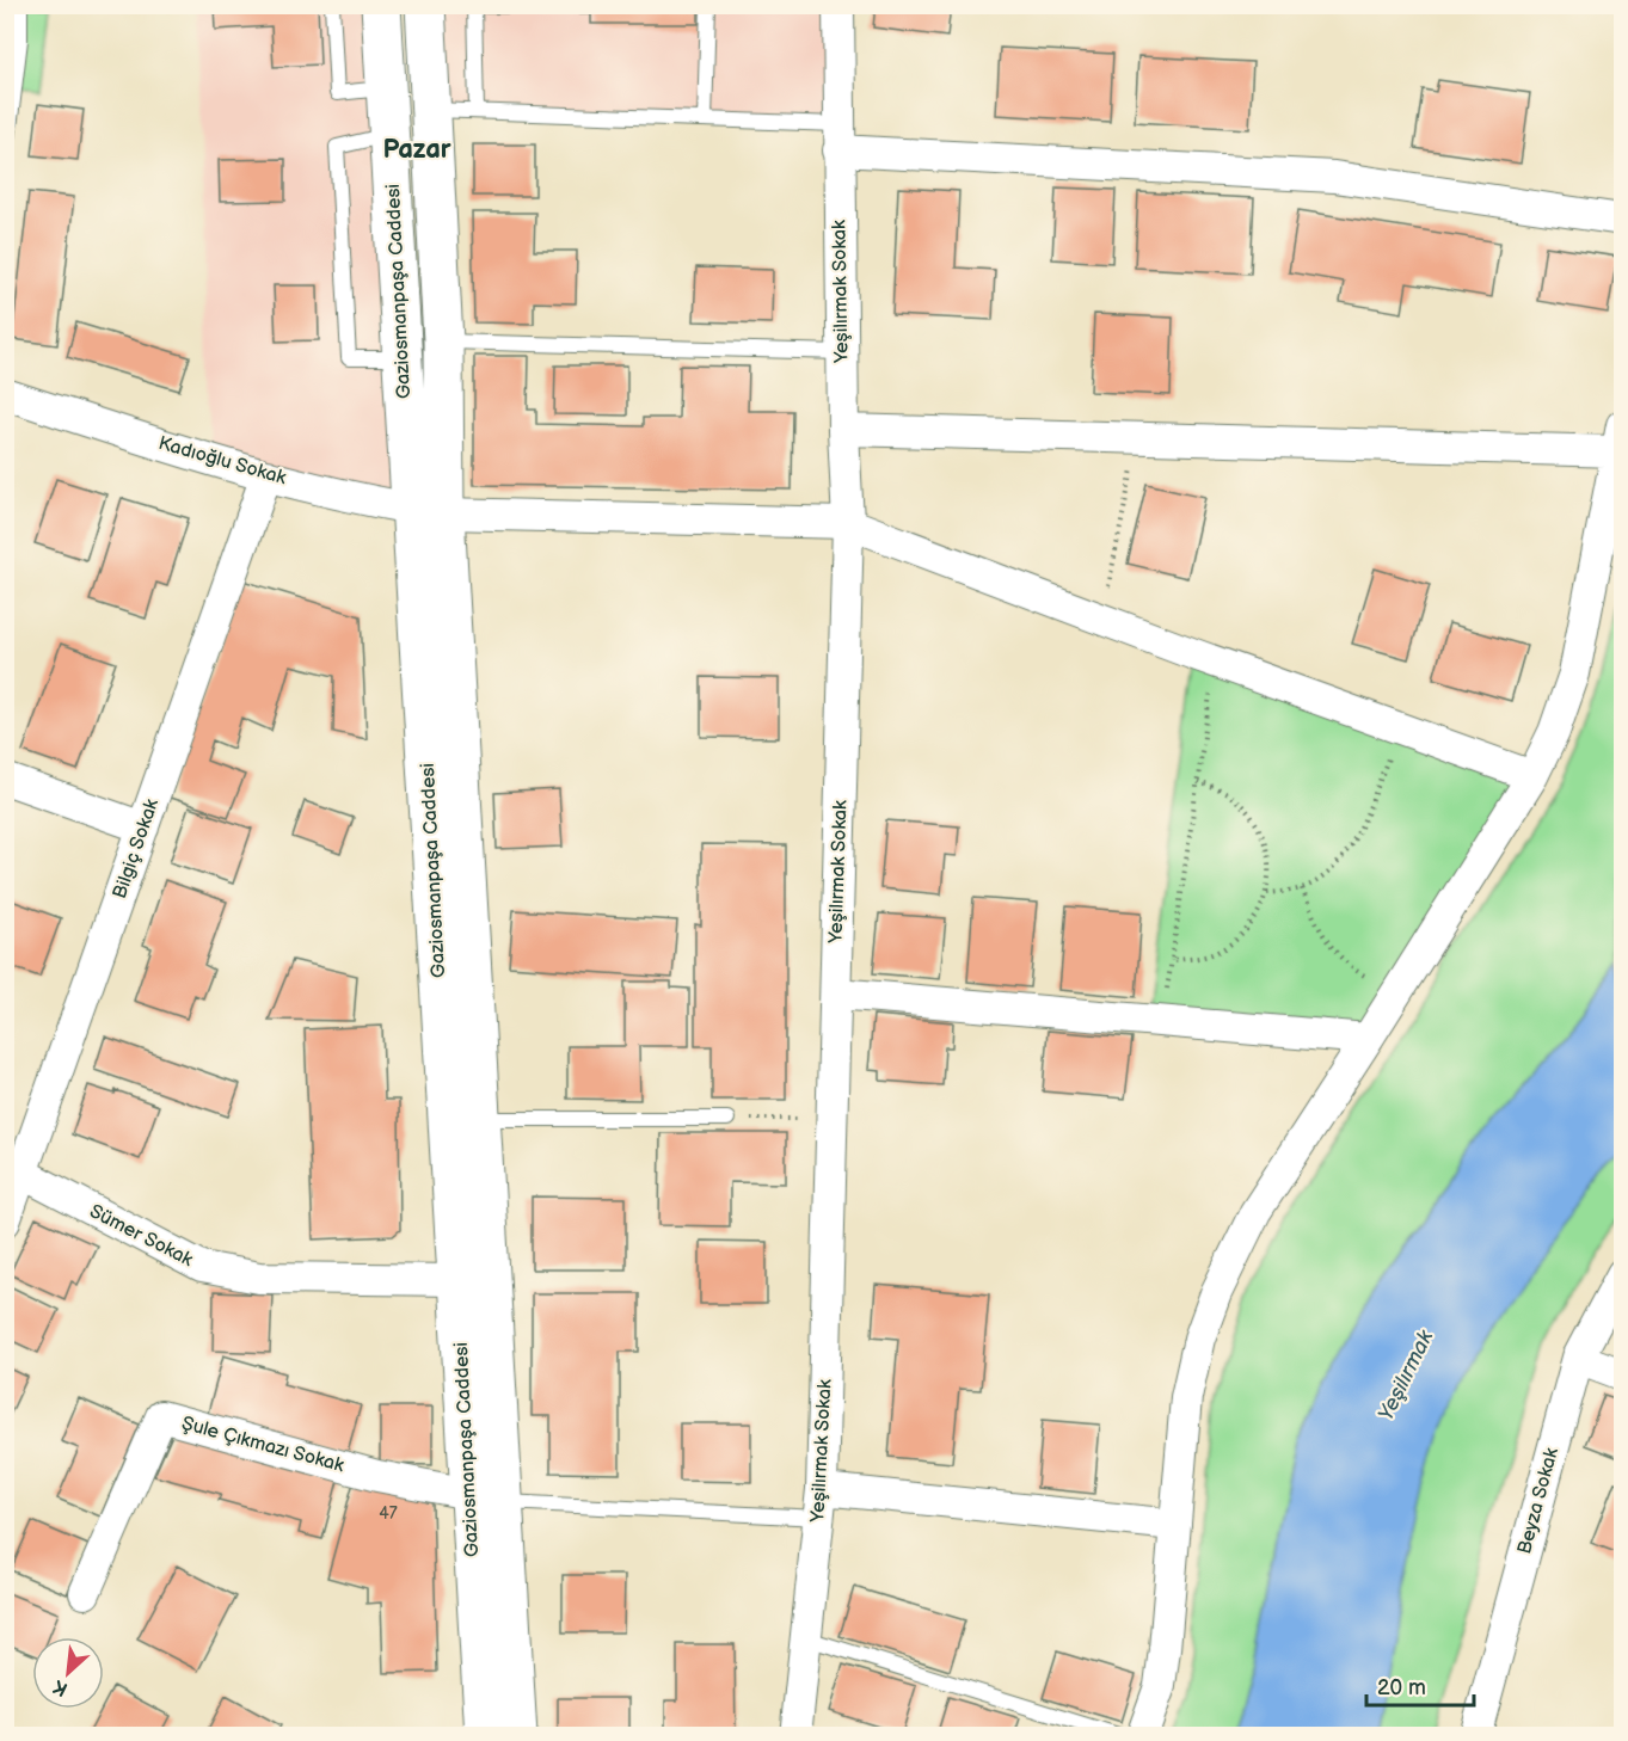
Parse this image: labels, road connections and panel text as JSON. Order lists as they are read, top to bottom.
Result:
{
  "streets": {
    "main road": ["Gaziosmanpaşa Caddesi"],
    "street": [
      "Yeşilırmak Sokak",
      "Kadıoğlu Sokak",
      "Bilgiç Sokak",
      "Sümer Sokak",
      "Şule Çıkmazı Sokak",
      "Beyza Sokak"
    ]
  },
  "crossings": [
    ["Gaziosmanpaşa Caddesi", "Kadıoğlu Sokak"],
    ["Gaziosmanpaşa Caddesi", "Sümer Sokak"],
    ["Gaziosmanpaşa Caddesi", "Şule Çıkmazı Sokak"],
    ["Yeşilırmak Sokak", "Kadıoğlu Sokak"],
    ["Kadıoğlu Sokak", "Bilgiç Sokak"],
    ["Bilgiç Sokak", "Sümer Sokak"]
  ],
  "districts": ["Pazar"],
  "water": ["Yeşilırmak"],
  "house_numbers": ["47"],
  "scale_bar": "20 m",
  "north": "bottom left"
}
